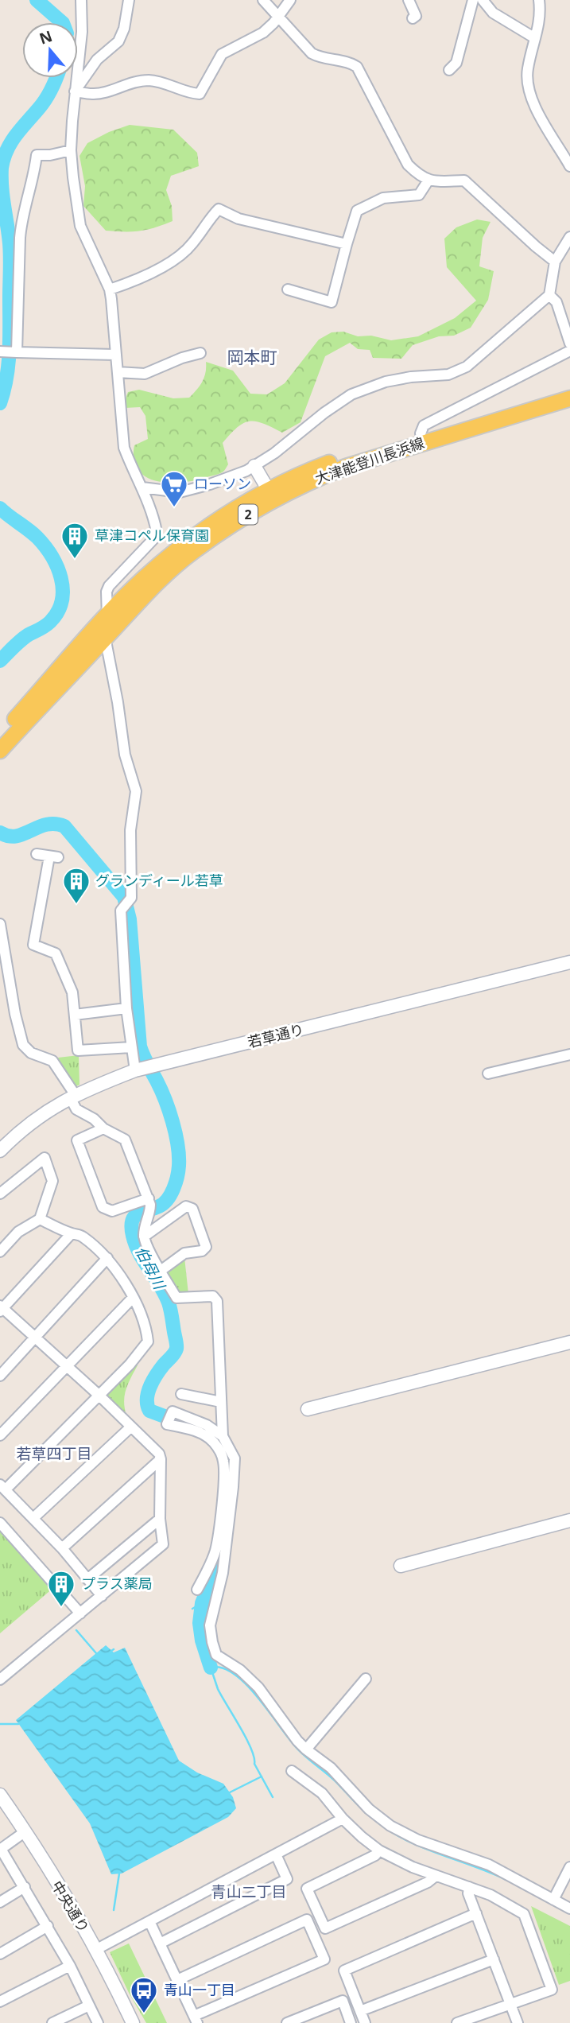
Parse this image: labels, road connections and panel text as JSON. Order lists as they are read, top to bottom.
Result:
{
  "streets": {
    "main road": ["大津能登川長浜線", "2"],
    "street": ["若草通り", "中央通り"]
  },
  "districts": ["岡本町", "若草四丁目", "青山二丁目"],
  "water": ["伯母川"],
  "places": {
    "supermarket": ["ローソン"],
    "building": ["草津コペル保育園", "グランディール若草", "プラス薬局"],
    "bus stop": ["青山一丁目"]
  },
  "north": "top"
}
